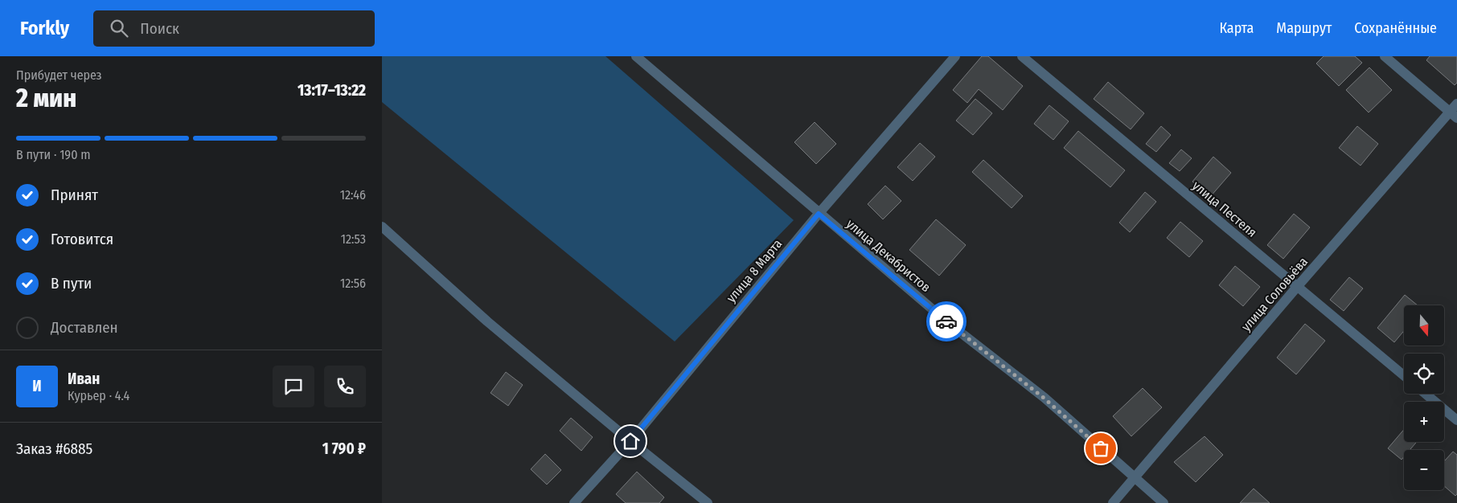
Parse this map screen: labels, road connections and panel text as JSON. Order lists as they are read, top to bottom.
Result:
{
  "streets": {
    "street": [
      "улица Пестеля",
      "улица Декабристов",
      "улица 8 Марта",
      "улица Соловьёва"
    ]
  },
  "crossings": [
    ["улица Пестеля", "улица Соловьёва"],
    ["улица Декабристов", "улица 8 Марта"],
    ["улица Декабристов", "улица Соловьёва"]
  ],
  "north": "bottom",
  "page": {
    "header": "Forkly",
    "search": "Поиск",
    "nav": ["Карта", "Маршрут", "Сохранённые"],
    "heading": ["2 мин", "Прибудет через", "13:17–13:22"],
    "panel": [
      "Иван",
      "Курьер · 4.4",
      "Заказ #6885",
      "1 790 ₽"
    ],
    "bar": "В пути · 190 m",
    "list": [
      ["Принят", "12:46"],
      ["Готовится", "12:53"],
      ["В пути", "12:56"],
      "Доставлен"
    ],
    "map_buttons": ["+", "−"],
    "round": "И"
  }
}
